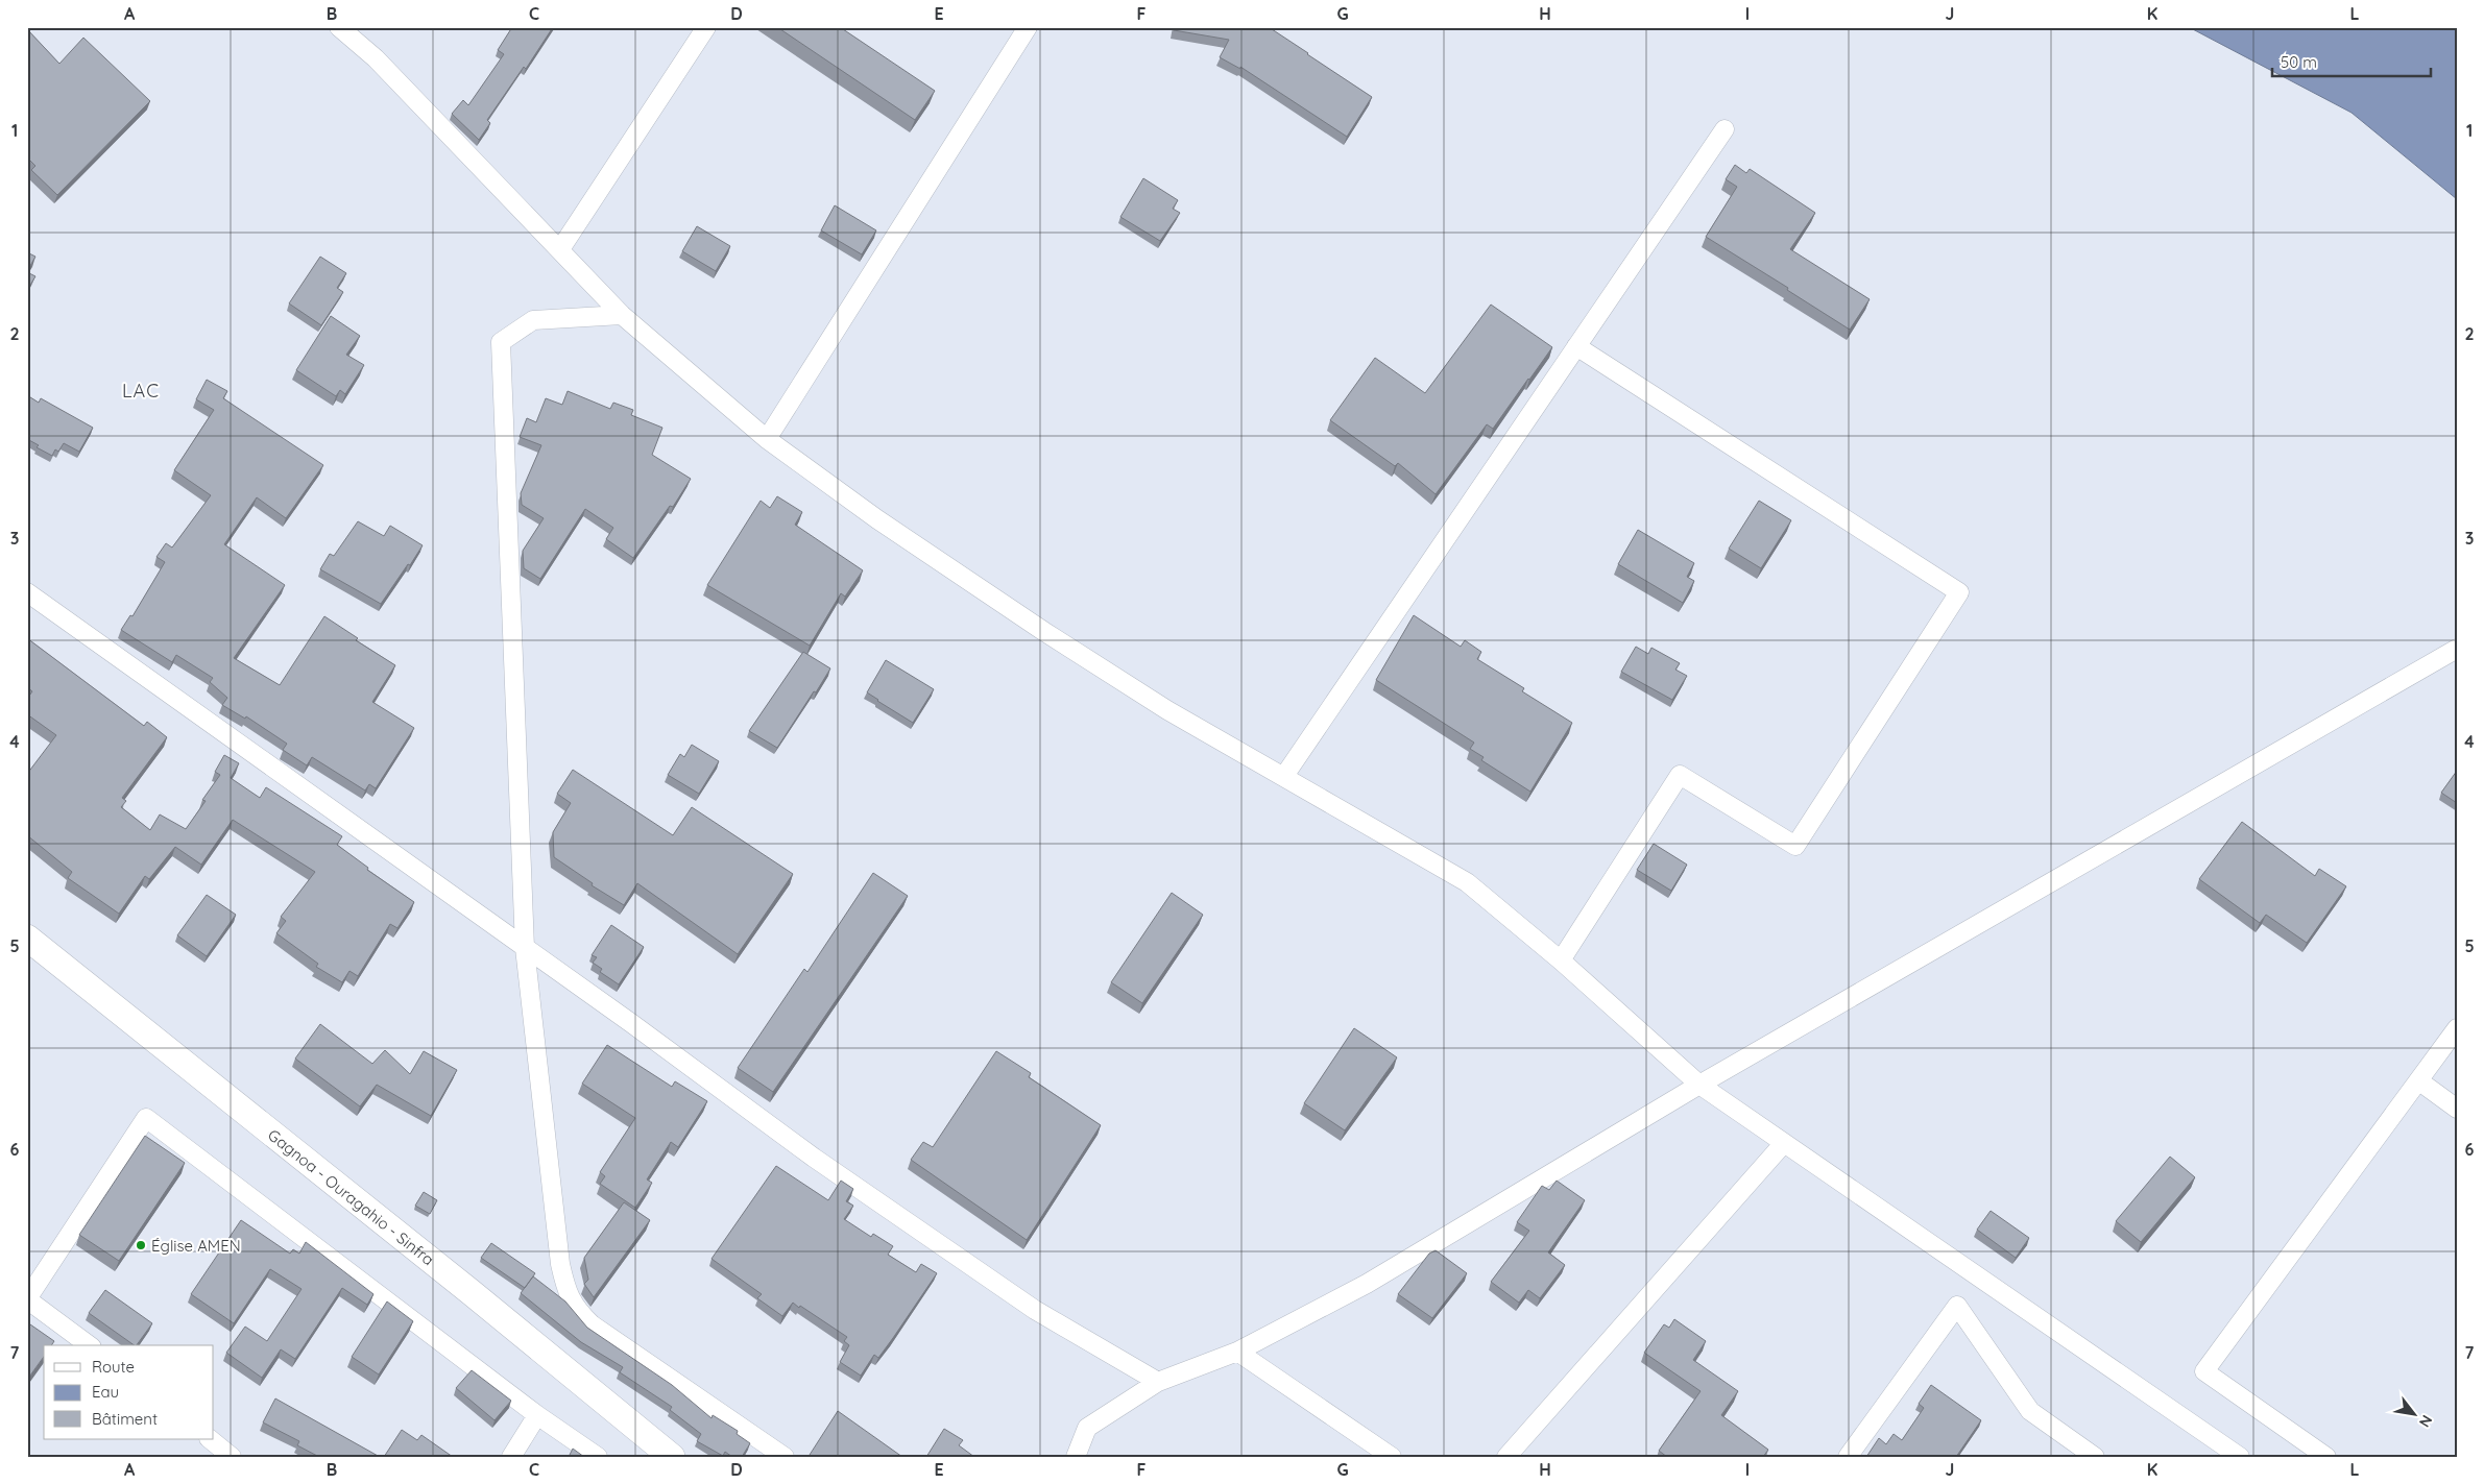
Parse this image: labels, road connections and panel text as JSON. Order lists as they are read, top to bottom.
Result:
{
  "streets": {
    "main road": ["Gagnoa - Ouragahio - Sinfra"]
  },
  "districts": ["LAC"],
  "places": ["Église AMEN"],
  "legend": ["Route", "Eau", "Bâtiment"],
  "scale_bar": "50 m",
  "north": "bottom right",
  "grid": {
    "columns": [
      "A",
      "B",
      "C",
      "D",
      "E",
      "F",
      "G",
      "H",
      "I",
      "J",
      "K",
      "L"
    ],
    "rows": [
      "1",
      "2",
      "3",
      "4",
      "5",
      "6",
      "7"
    ]
  }
}
